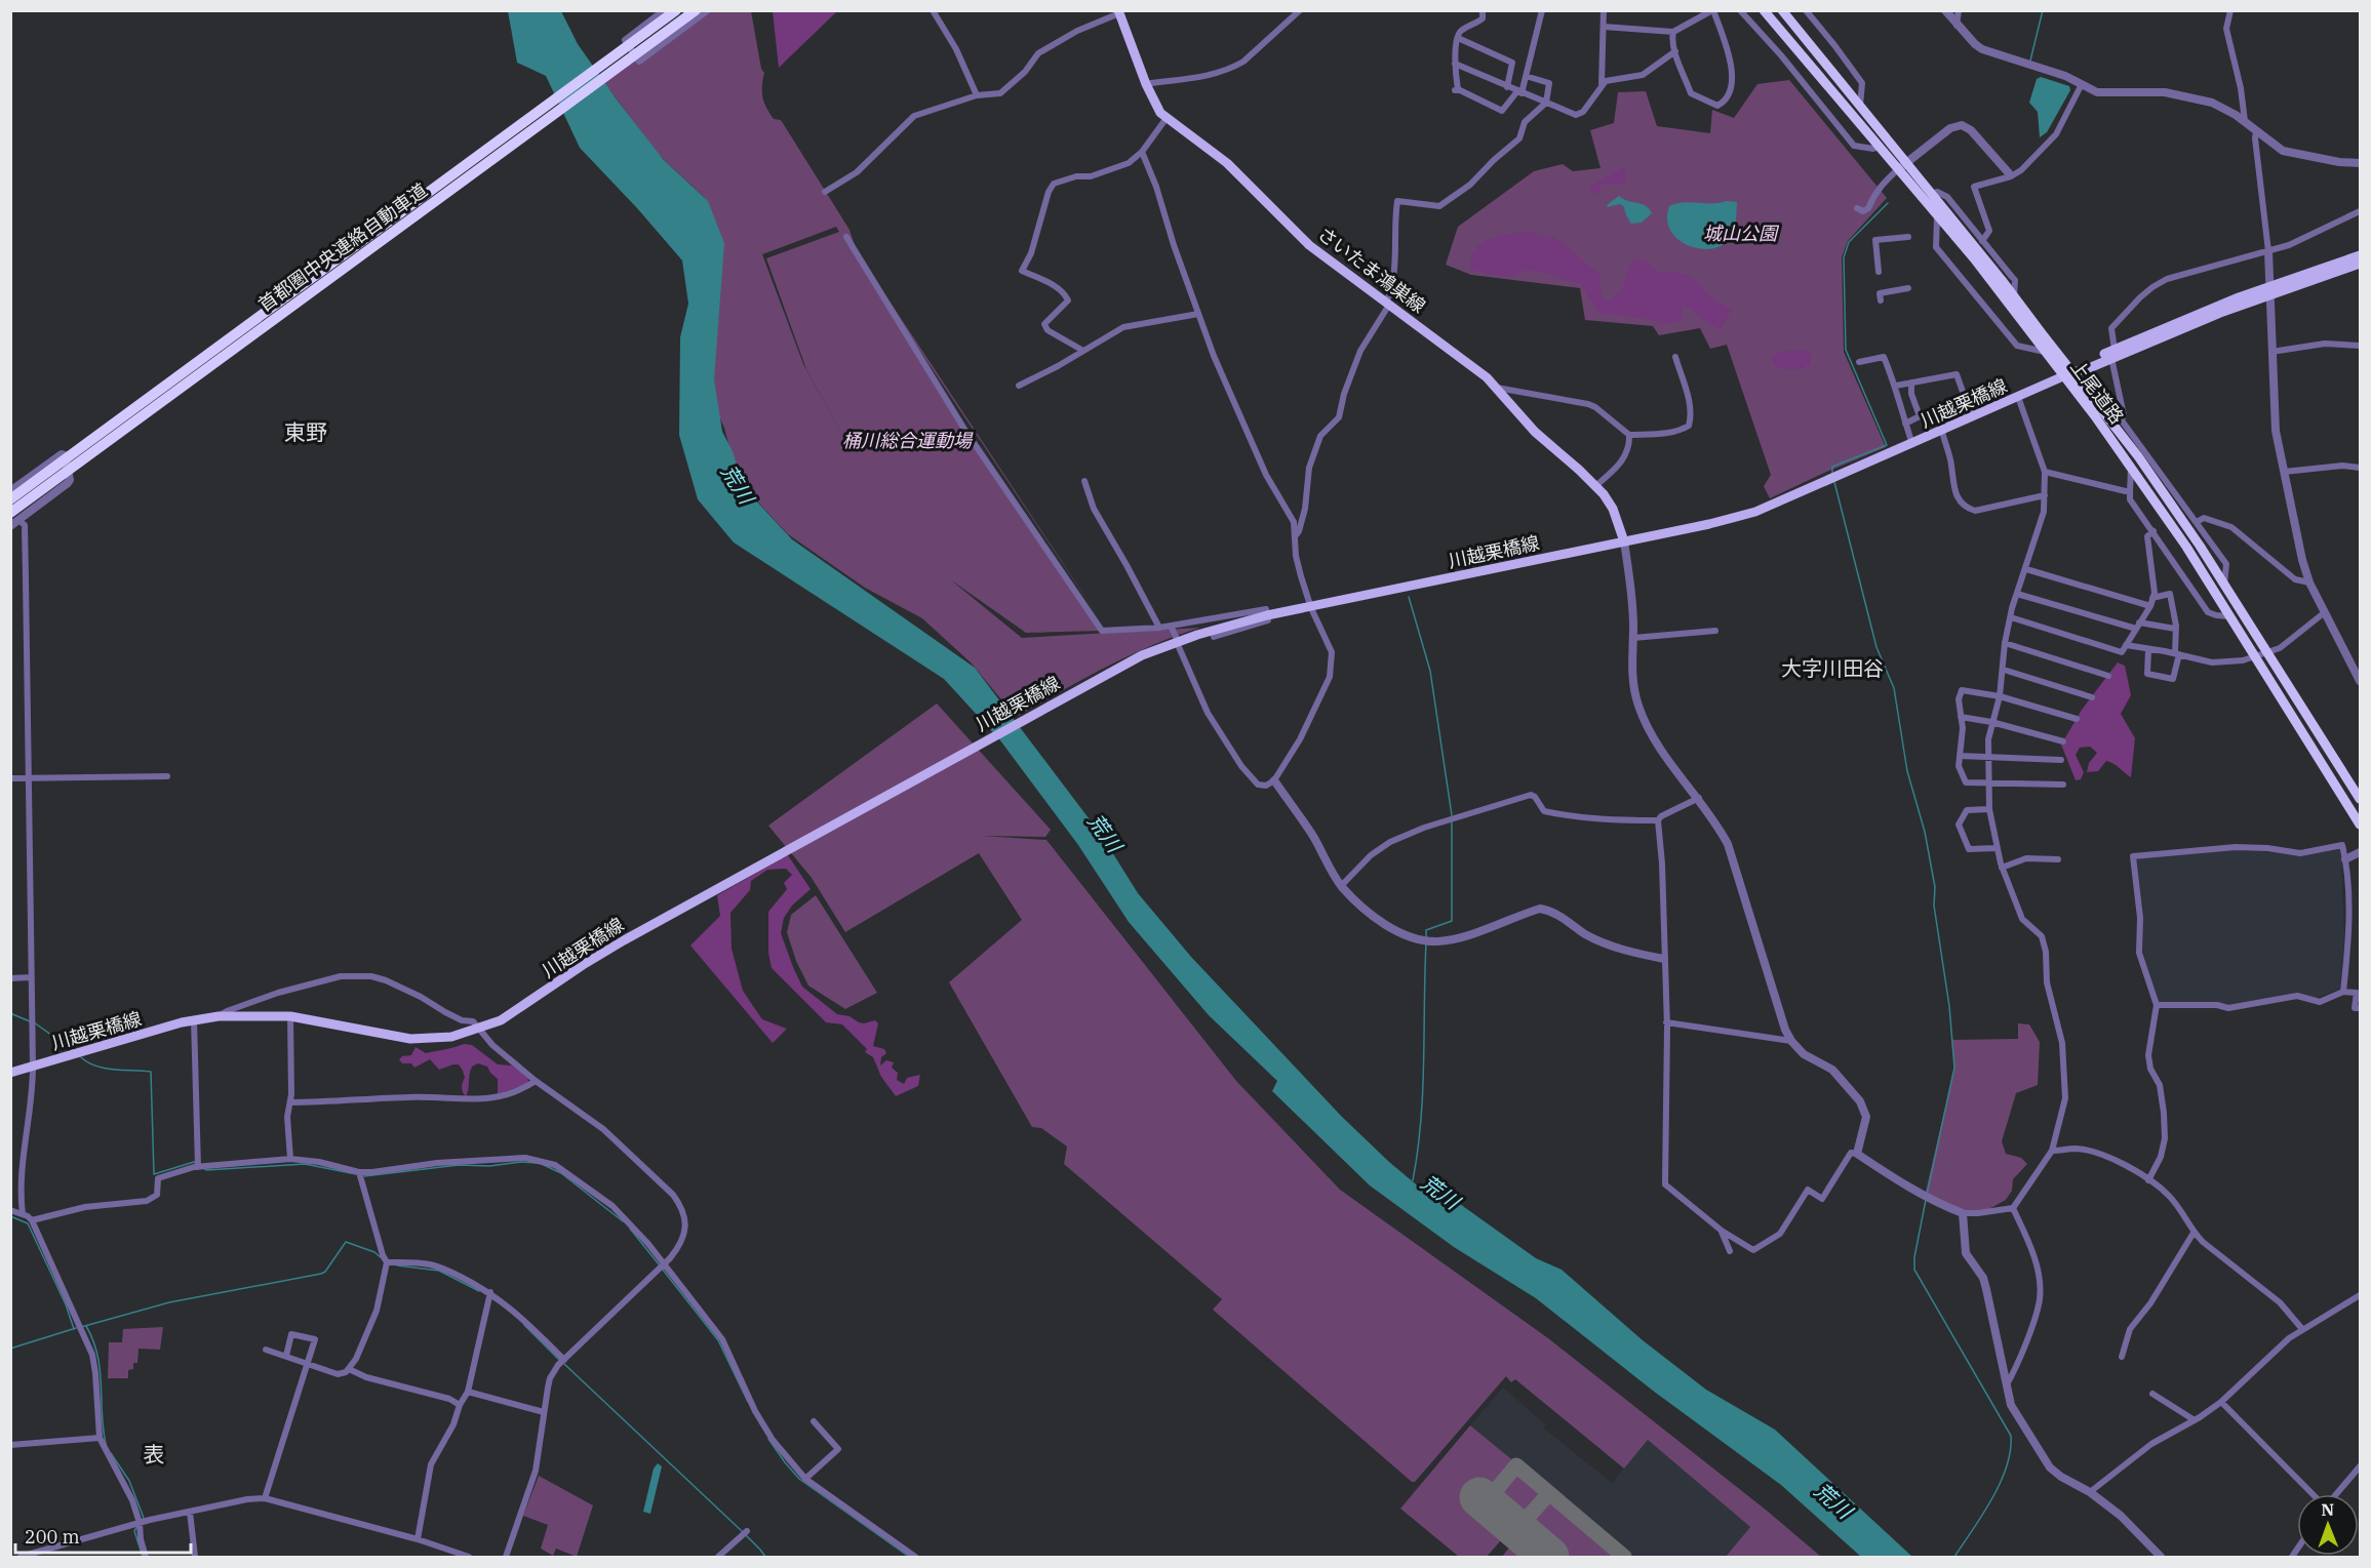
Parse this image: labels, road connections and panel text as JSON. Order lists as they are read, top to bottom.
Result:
{
  "streets": {
    "highway": ["首都圏中央連絡自動車道", "上尾道路"],
    "main road": ["さいたま鴻巣線", "川越栗橋線"]
  },
  "crossings": [
    ["さいたま鴻巣線", "川越栗橋線"],
    ["上尾道路", "川越栗橋線"]
  ],
  "districts": ["東野", "大字川田谷", "表"],
  "water": ["荒川"],
  "parks": ["城山公園", "桶川総合運動場"],
  "scale_bar": "200 m",
  "north": "top"
}
